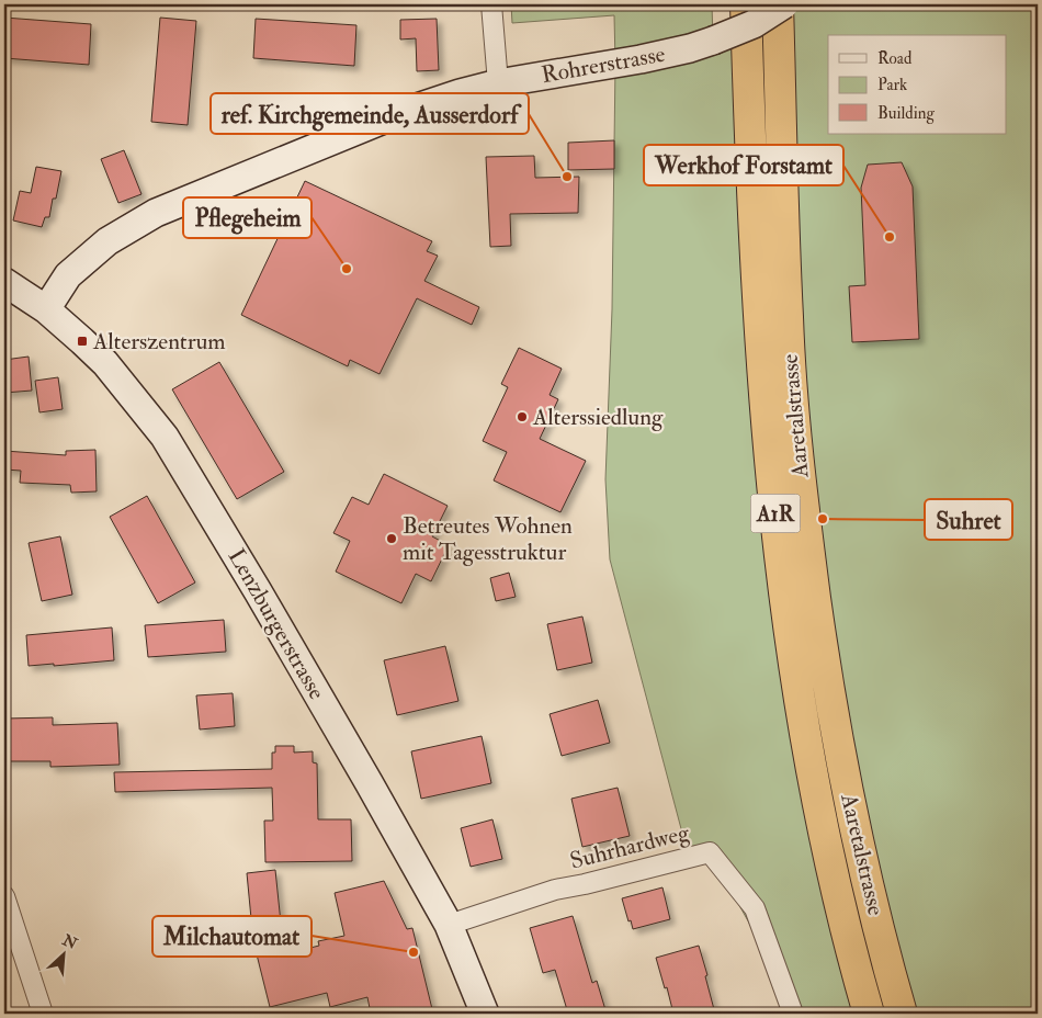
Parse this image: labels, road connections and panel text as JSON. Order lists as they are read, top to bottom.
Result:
{
  "streets": {
    "highway": ["Aaretalstrasse", "A1R"],
    "main road": ["Rohrerstrasse", "Lenzburgerstrasse"],
    "street": ["Suhrhardweg"]
  },
  "crossings": [
    ["Rohrerstrasse", "Lenzburgerstrasse"],
    ["Lenzburgerstrasse", "Suhrhardweg"]
  ],
  "places": {
    "other": [
      "ref. Kirchgemeinde, Ausserdorf",
      "Werkhof Forstamt",
      "Pflegeheim",
      "Alterssiedlung",
      "Suhret",
      "Betreutes Wohnen mit Tagesstruktur",
      "Milchautomat"
    ],
    "transit": ["Alterszentrum"]
  },
  "legend": ["Road", "Park", "Building"],
  "north": "top right"
}
